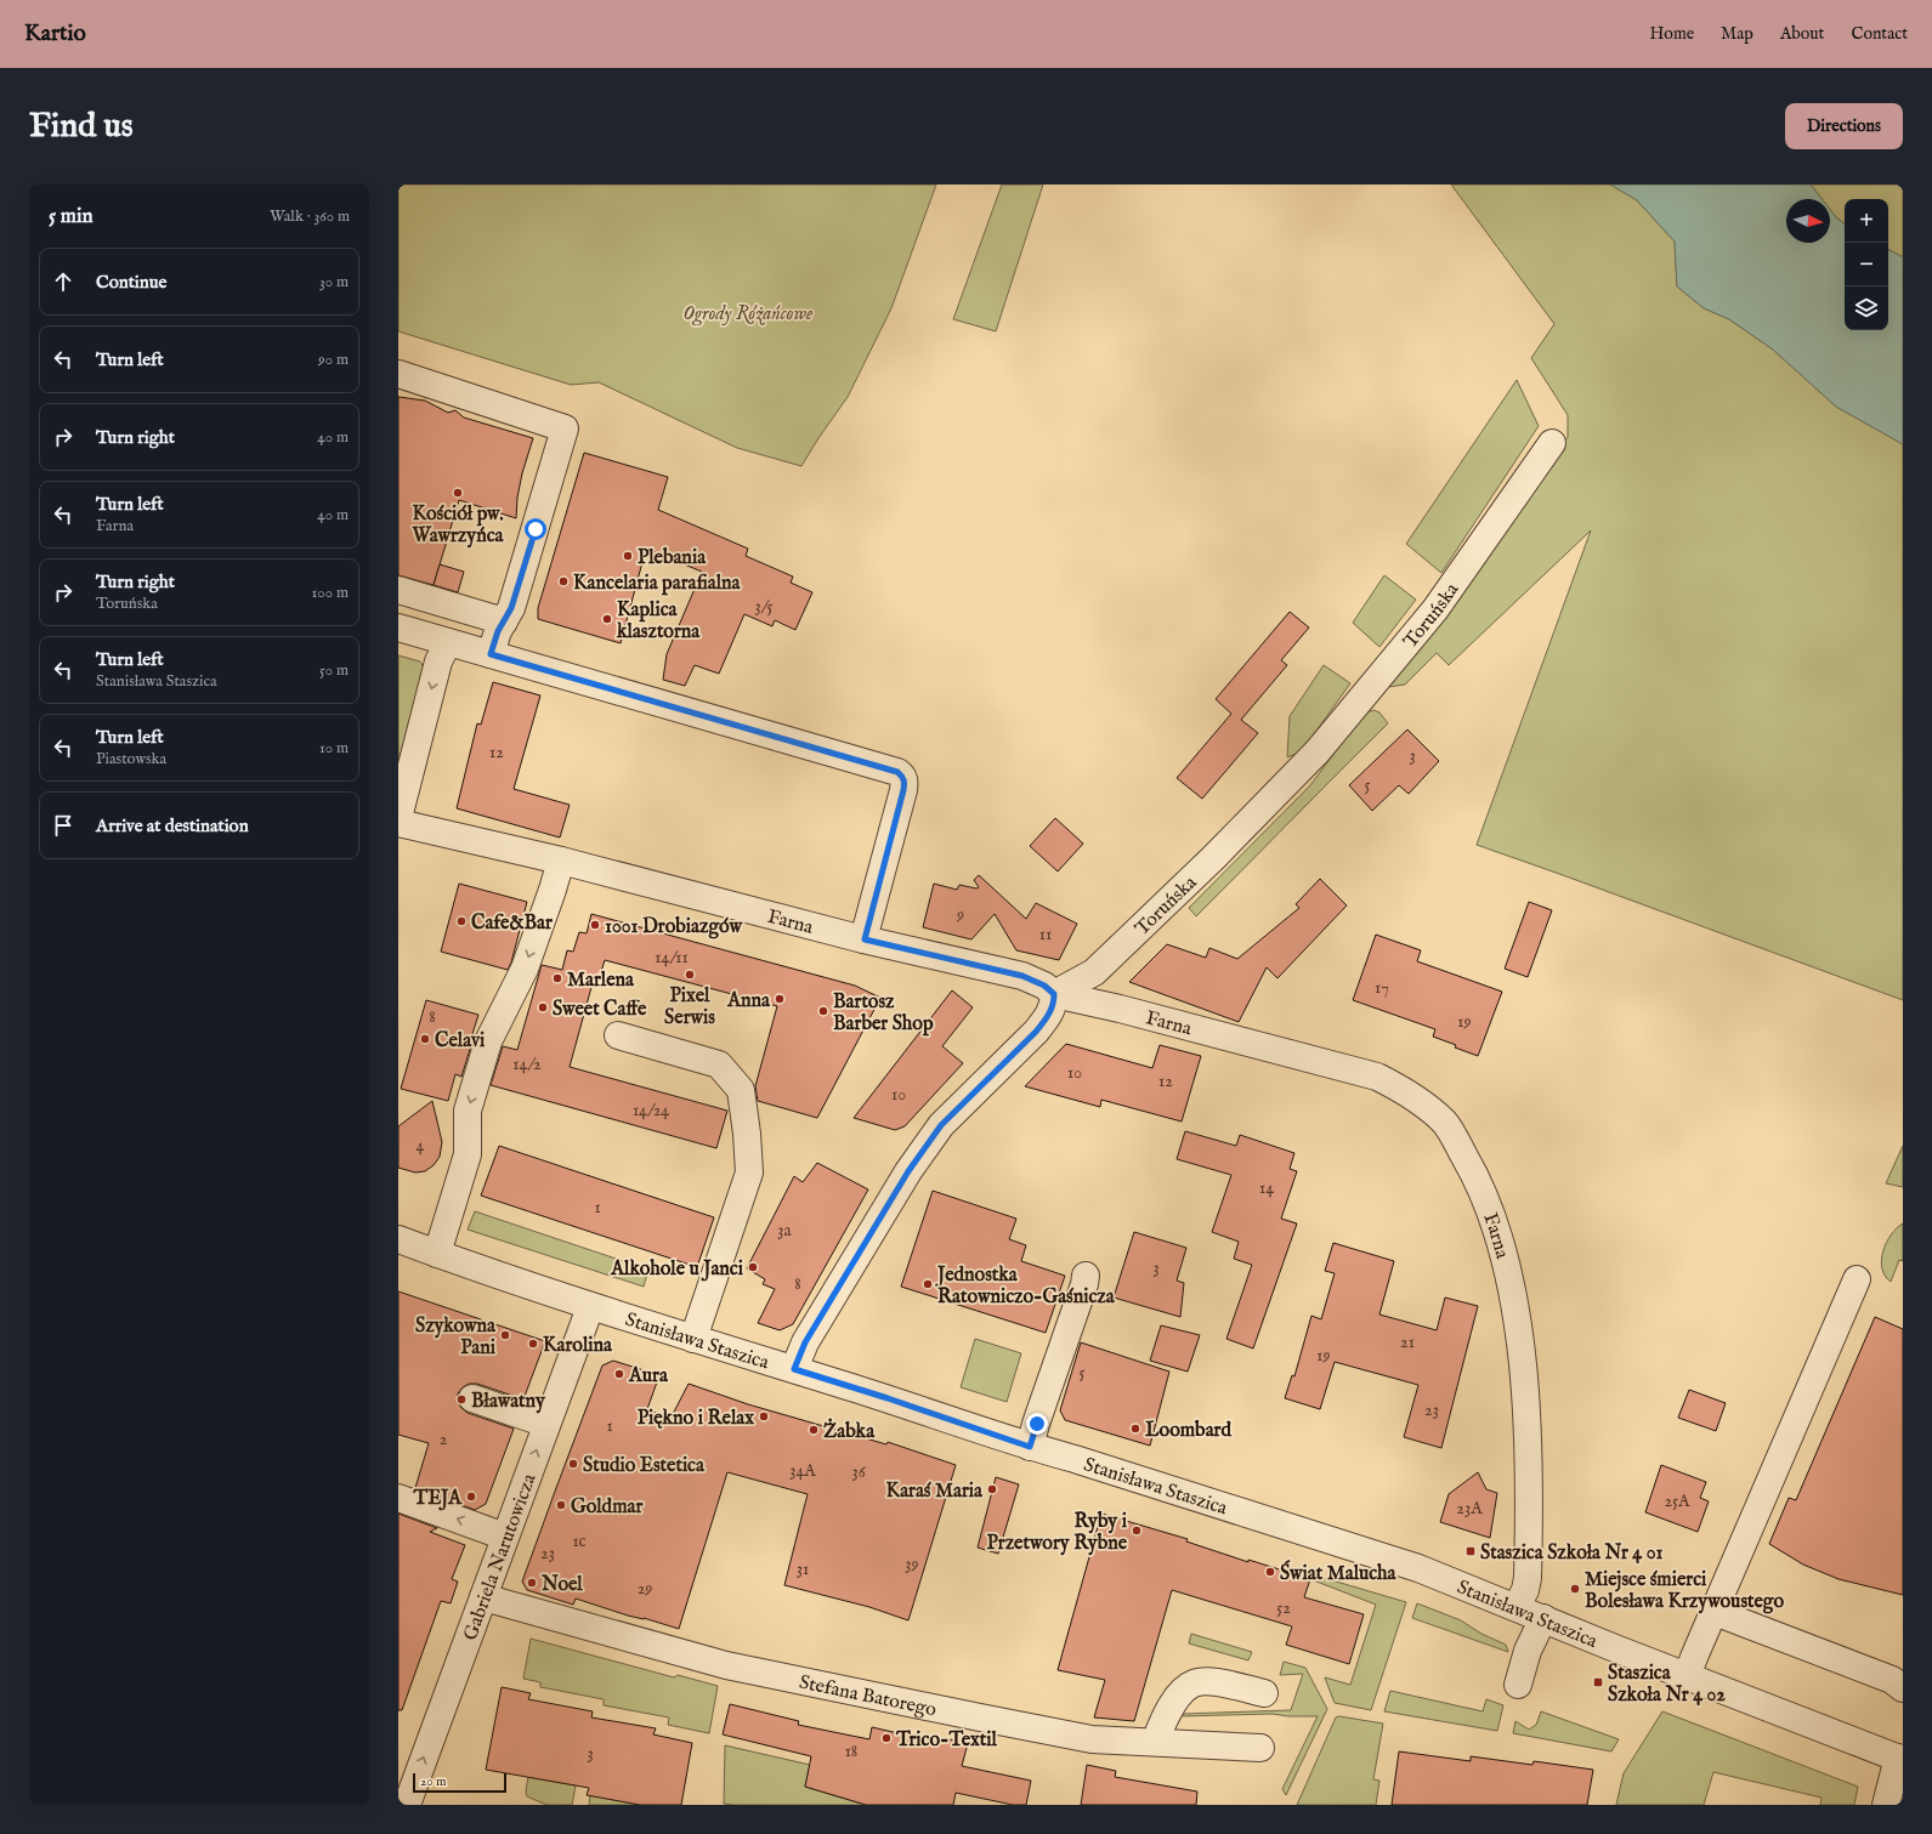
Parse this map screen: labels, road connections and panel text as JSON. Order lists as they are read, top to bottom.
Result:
{
  "streets": {
    "street": [
      "Toruńska",
      "Farna",
      "Stanisława Staszica",
      "Gabriela Narutowicza",
      "Stefana Batorego"
    ]
  },
  "crossings": [
    ["Toruńska", "Farna"],
    ["Farna", "Stanisława Staszica"],
    ["Stanisława Staszica", "Gabriela Narutowicza"],
    ["Gabriela Narutowicza", "Stefana Batorego"]
  ],
  "one_way": ["Gabriela Narutowicza"],
  "parks": ["Ogrody Różańcowe"],
  "places": {
    "other": [
      "Kościół pw. Wawrzyńca",
      "Plebania",
      "Kancelaria parafialna",
      "Kaplica klasztorna",
      "Cafe&Bar",
      "1001 Drobiazgów",
      "Pixel Serwis",
      "Marlena",
      "Anna",
      "Sweet Caffe",
      "Bartosz Barber Shop",
      "Celavi",
      "Alkohole u Janci",
      "Jednostka Ratowniczo-Gaśnicza",
      "Szykowna Pani",
      "Karolina",
      "Aura",
      "Bławatny",
      "Piękno i Relax",
      "Loombard",
      "Żabka",
      "Studio Estetica",
      "Karaś Maria",
      "TEJA",
      "Goldmar",
      "Ryby i Przetwory Rybne",
      "Świat Malucha",
      "Noel",
      "Miejsce śmierci Bolesława Krzywoustego",
      "Trico-Textil"
    ],
    "transit": ["Staszica Szkoła Nr 4 01", "Staszica Szkoła Nr 4 02"]
  },
  "house_numbers": [
    "3/5",
    "12",
    "3",
    "5",
    "9",
    "11",
    "14/11",
    "17",
    "8",
    "19",
    "14/2",
    "10",
    "12",
    "10",
    "14/24",
    "4",
    "14",
    "1",
    "3a",
    "3",
    "8",
    "21",
    "19",
    "5",
    "23",
    "1",
    "2",
    "34A",
    "36",
    "25A",
    "23A",
    "1c",
    "23",
    "39",
    "31",
    "29",
    "52",
    "18",
    "3"
  ],
  "scale_bar": "20 m",
  "north": "right",
  "page": {
    "header": "Kartio",
    "nav": [
      "Home",
      "Map",
      "About",
      "Contact"
    ],
    "buttons": "Directions",
    "title": "Find us",
    "heading": ["5 min", "Walk · 360 m"],
    "map_buttons": ["+", "−"],
    "list": [
      ["Continue", "30 m"],
      ["Turn left", "90 m"],
      ["Turn right", "40 m"],
      ["Turn left", "Farna", "40 m"],
      ["Turn right", "Toruńska", "100 m"],
      ["Turn left", "Stanisława Staszica", "50 m"],
      ["Turn left", "Piastowska", "10 m"],
      "Arrive at destination"
    ],
    "scale": "20 m"
  }
}
